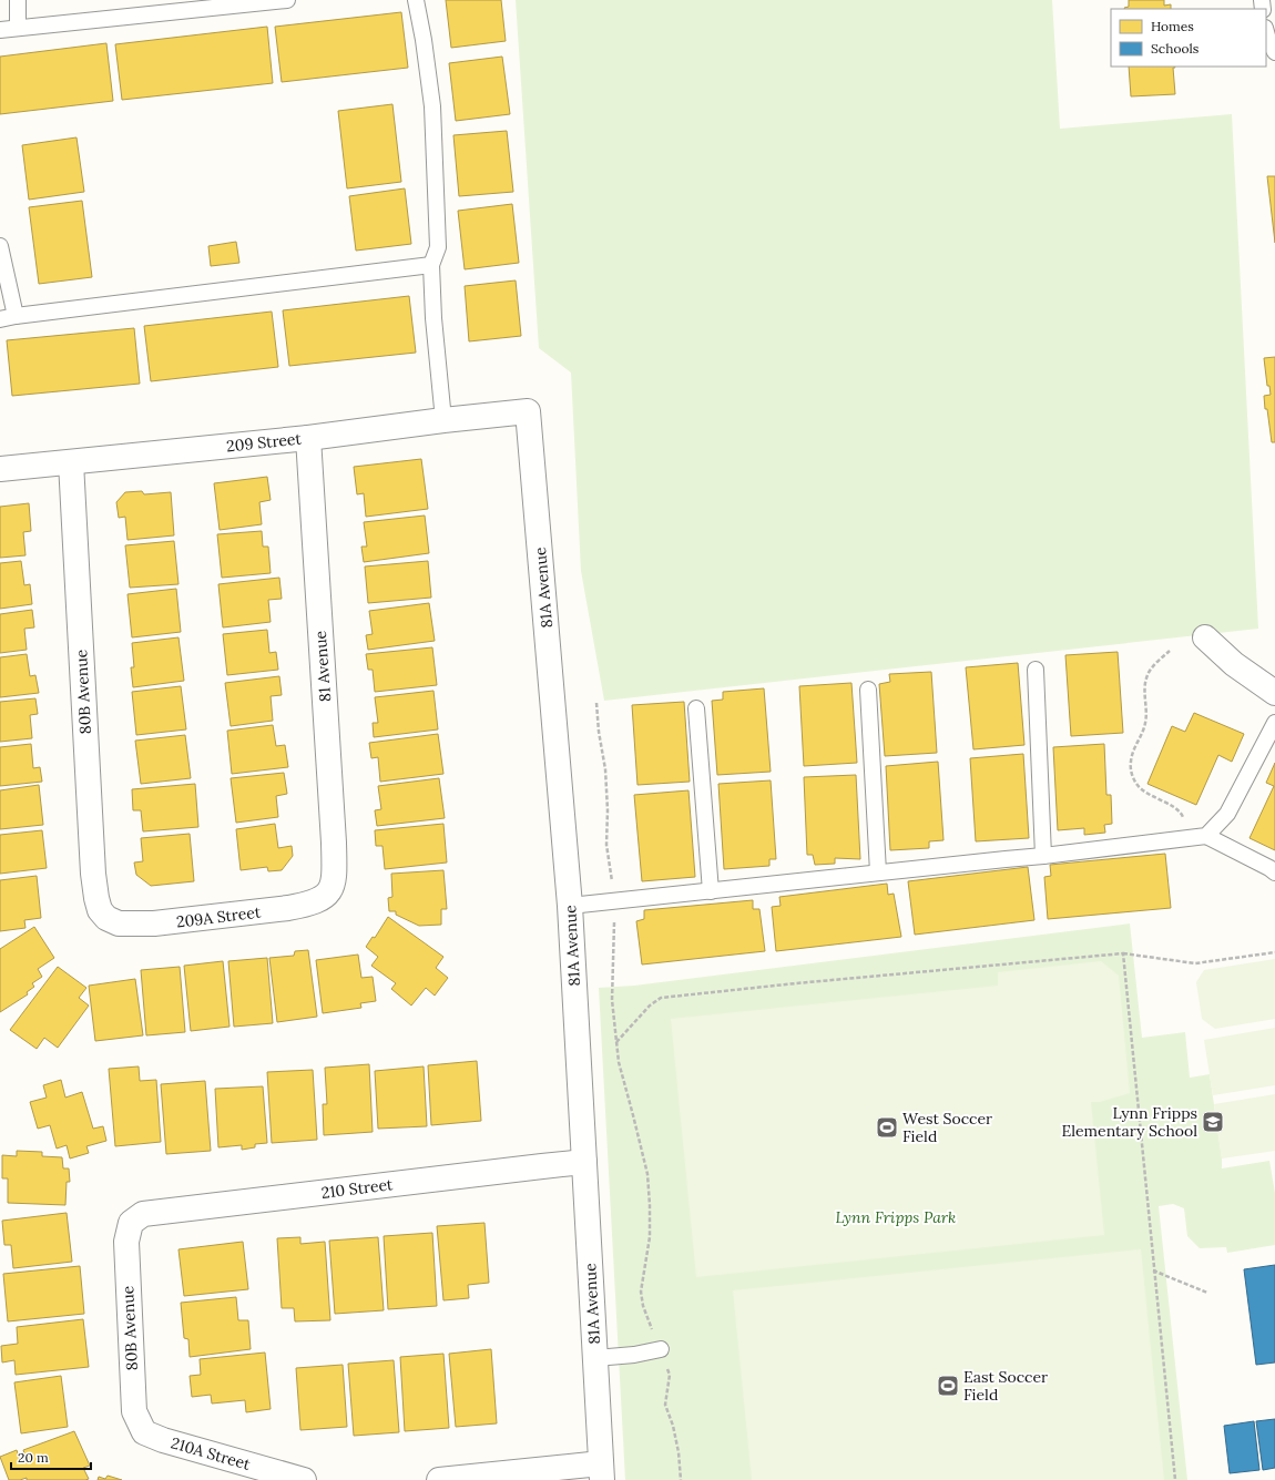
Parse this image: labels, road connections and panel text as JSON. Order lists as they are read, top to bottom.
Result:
{
  "streets": {
    "street": [
      "209 Street",
      "81A Avenue",
      "81 Avenue",
      "80B Avenue",
      "209A Street",
      "210 Street",
      "210A Street"
    ]
  },
  "crossings": [
    ["209 Street", "81A Avenue"],
    ["209 Street", "81 Avenue"],
    ["209 Street", "80B Avenue"],
    ["81A Avenue", "210 Street"],
    ["81 Avenue", "209A Street"],
    ["80B Avenue", "209A Street"],
    ["80B Avenue", "210 Street"],
    ["80B Avenue", "210A Street"]
  ],
  "parks": ["Lynn Fripps Park"],
  "places": {
    "school or university": ["Lynn Fripps Elementary School"],
    "sports": ["West Soccer Field", "East Soccer Field"]
  },
  "legend": ["Homes", "Schools"],
  "scale_bar": "20 m"
}
